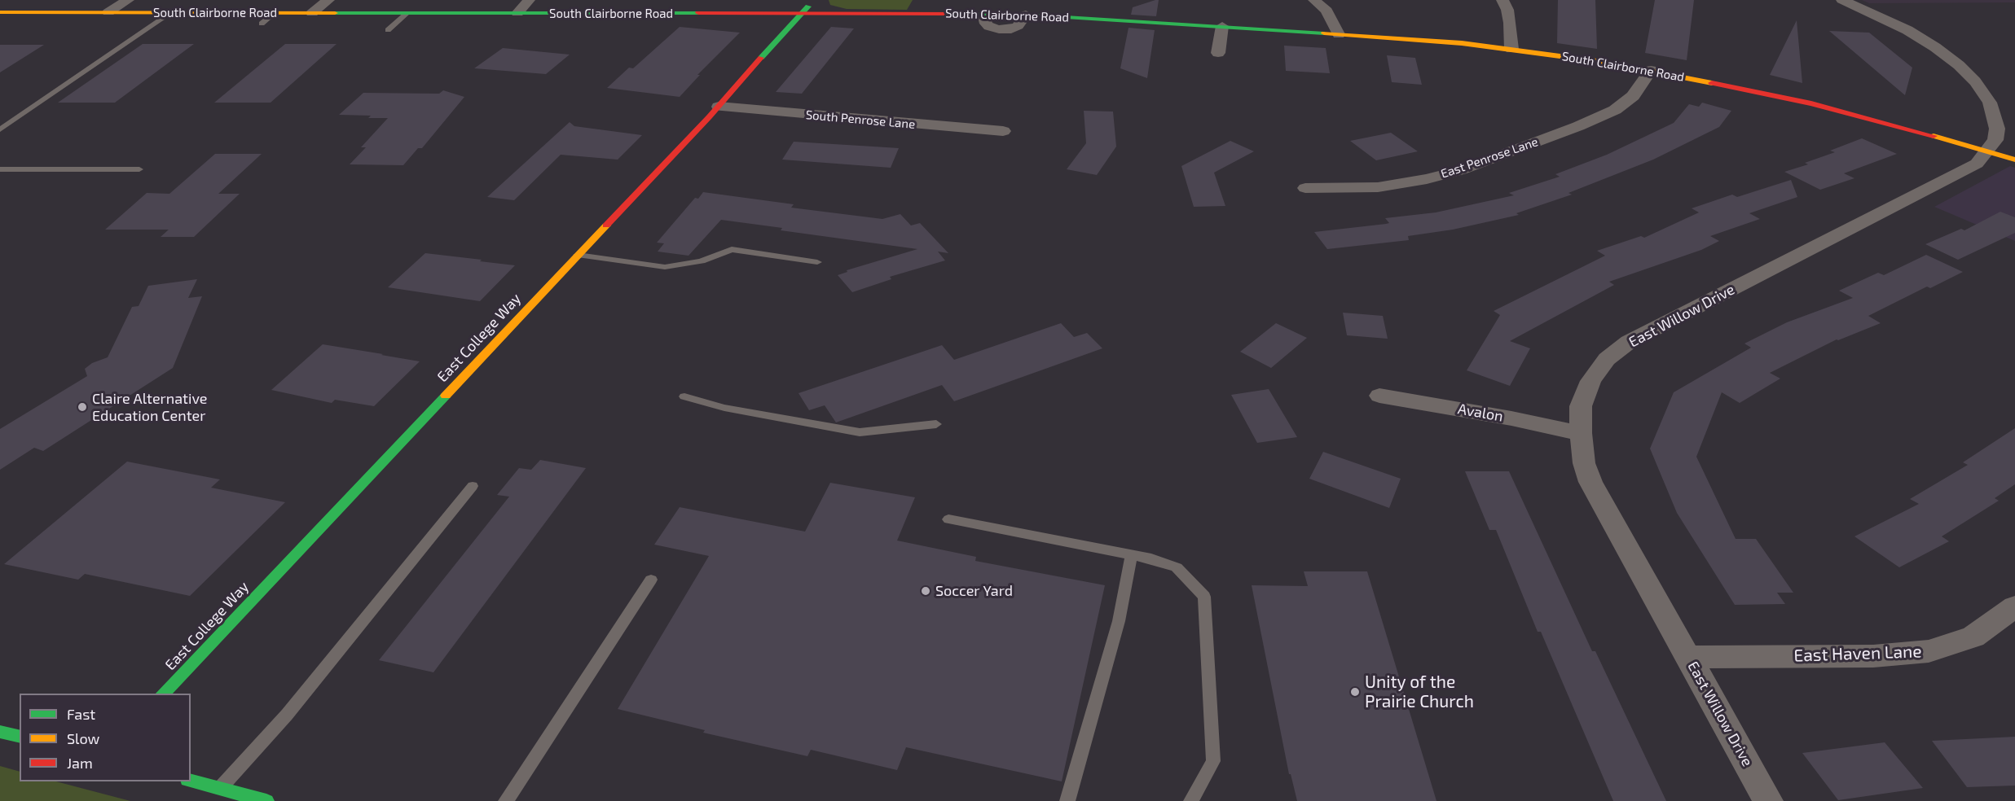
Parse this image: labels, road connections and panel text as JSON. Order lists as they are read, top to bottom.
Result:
{
  "streets": {
    "street": [
      "South Clairborne Road",
      "South Penrose Lane",
      "East Penrose Lane",
      "East Willow Drive",
      "East College Way",
      "Avalon",
      "East Haven Lane"
    ]
  },
  "crossings": [
    ["South Clairborne Road", "East Penrose Lane"],
    ["South Clairborne Road", "East Willow Drive"],
    ["South Clairborne Road", "East College Way"],
    ["South Penrose Lane", "East College Way"],
    ["East Willow Drive", "Avalon"],
    ["East Willow Drive", "East Haven Lane"]
  ],
  "places": ["Claire Alternative Education Center", "Soccer Yard", "Unity of the Prairie Church"],
  "legend": ["Fast", "Slow", "Jam"]
}
